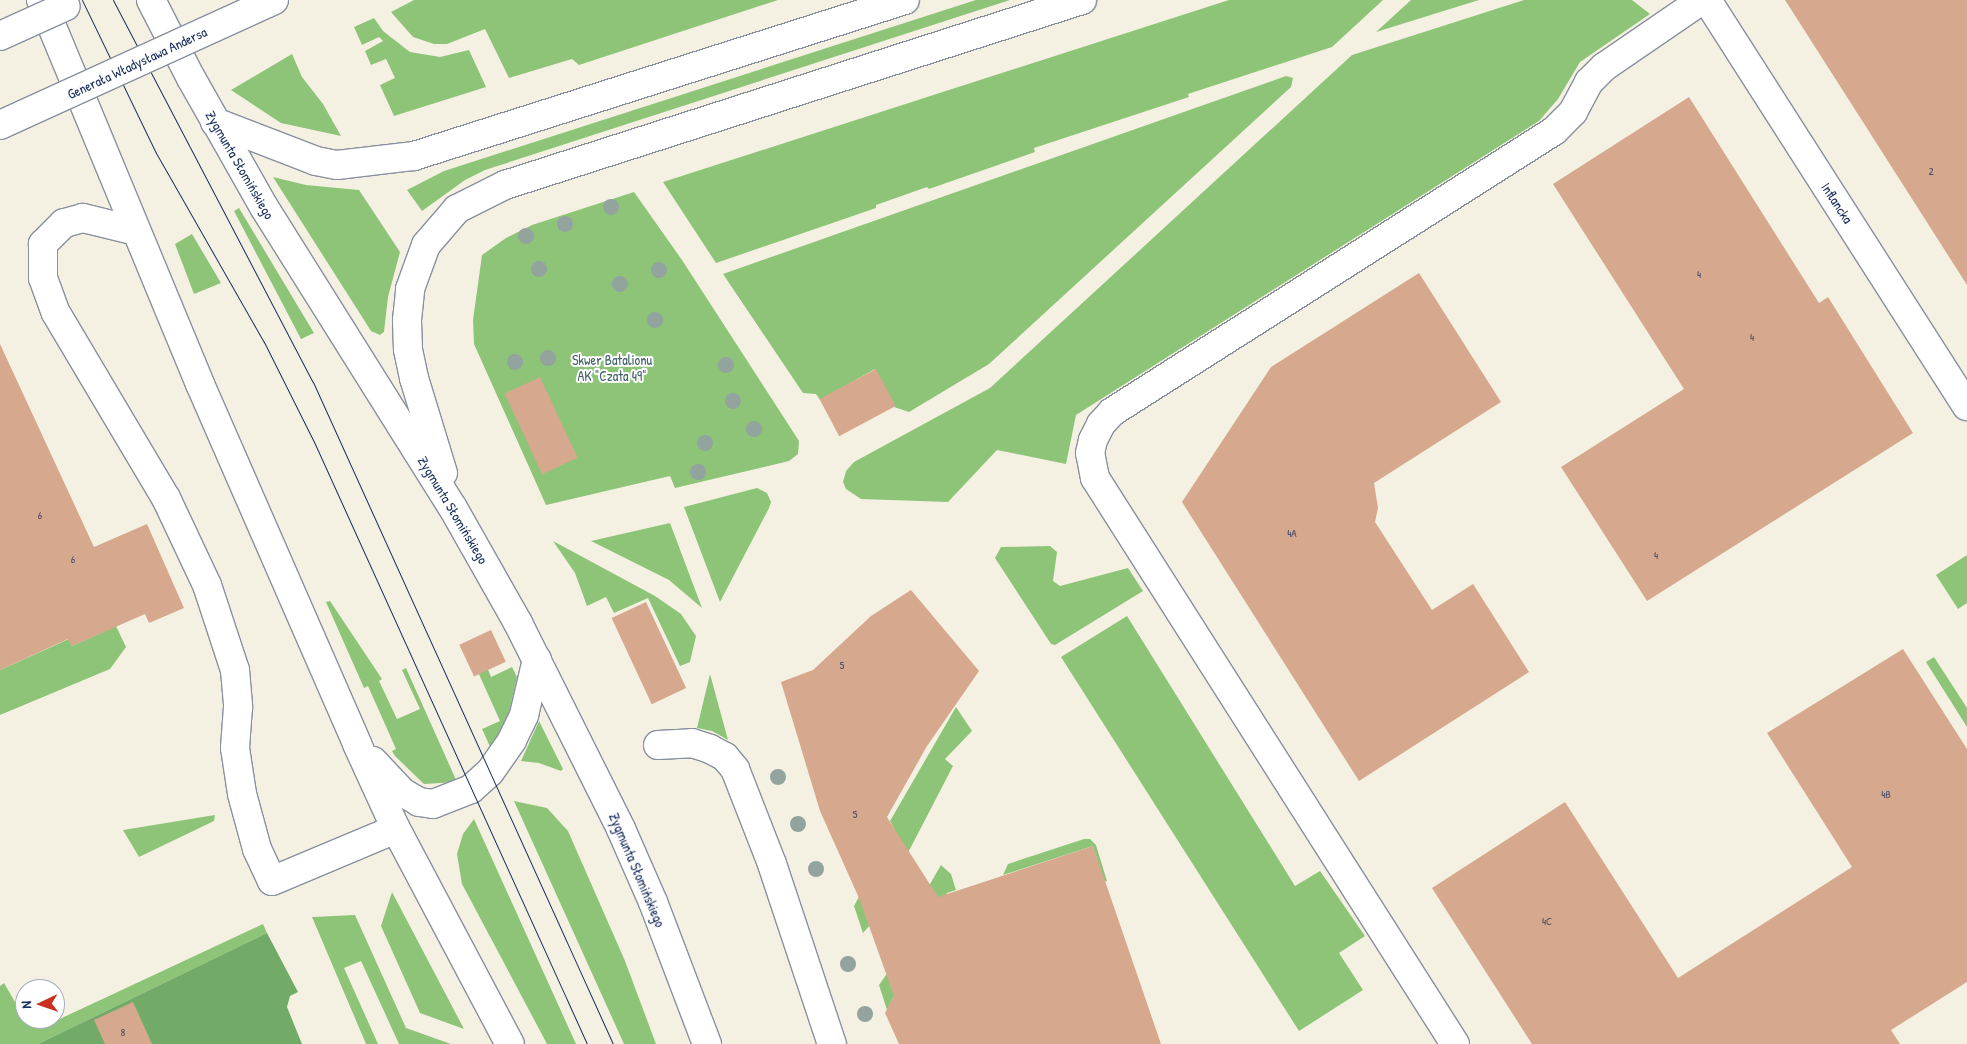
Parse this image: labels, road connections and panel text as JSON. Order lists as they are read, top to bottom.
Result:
{
  "streets": {
    "main road": ["Generała Władysława Andersa", "Zygmunta Słomińskiego", "Inflancka"]
  },
  "parks": ["Skwer Batalionu AK \"Czata 49\""],
  "house_numbers": [
    "2",
    "4",
    "4",
    "6",
    "4A",
    "4",
    "6",
    "5",
    "4B",
    "5",
    "4C",
    "8"
  ],
  "north": "left"
}
